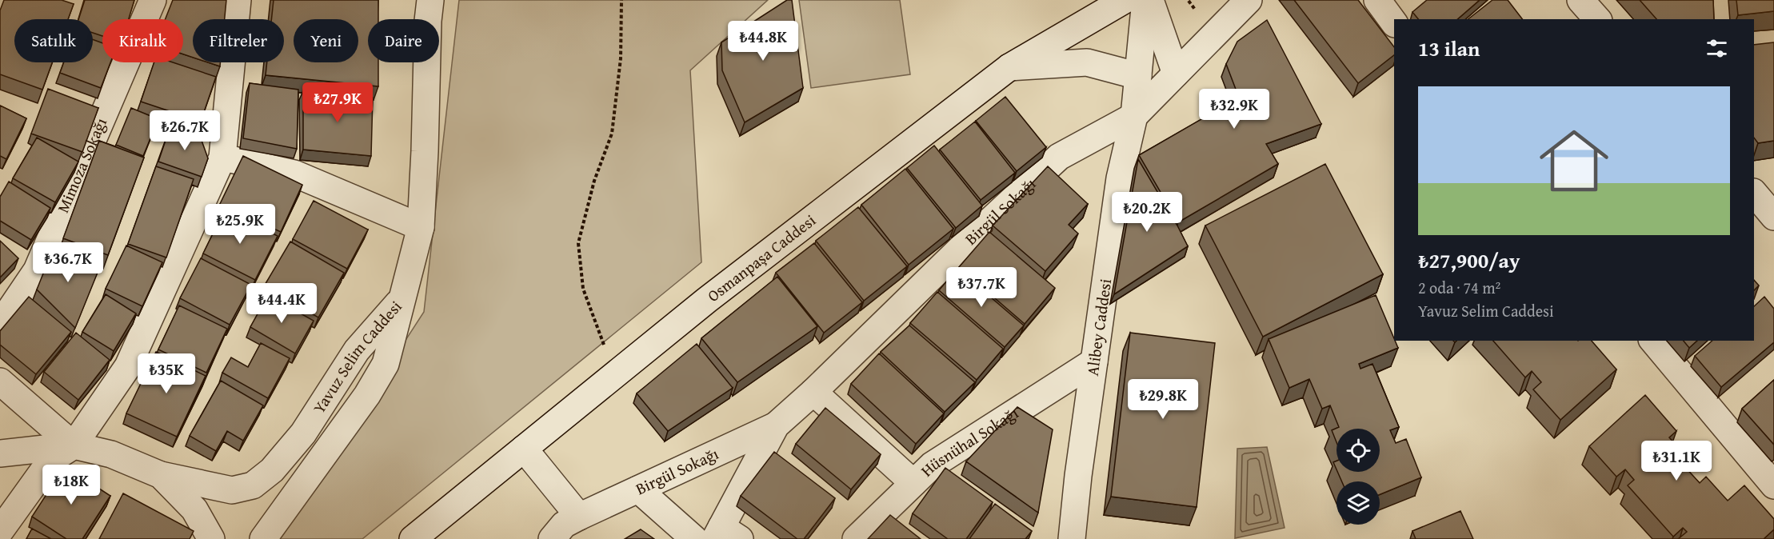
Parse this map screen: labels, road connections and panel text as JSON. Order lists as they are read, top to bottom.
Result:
{
  "streets": {
    "street": [
      "Mimoza Sokağı",
      "Birgül Sokağı",
      "Osmanpaşa Caddesi",
      "Alibey Caddesi",
      "Yavuz Selim Caddesi",
      "Hüsnühal Sokağı"
    ]
  },
  "crossings": [
    ["Birgül Sokağı", "Alibey Caddesi"],
    ["Alibey Caddesi", "Hüsnühal Sokağı"]
  ],
  "page": {
    "chip": [
      "Satılık",
      "Kiralık",
      "Filtreler",
      "Yeni",
      "Daire"
    ],
    "heading": "13 ilan",
    "price": [
      "₺44.8K",
      "₺27.9K",
      "₺32.9K",
      "₺26.7K",
      "₺20.2K",
      "₺25.9K",
      "₺36.7K",
      "₺37.7K",
      "₺44.4K",
      "₺35K",
      "₺29.8K",
      "₺31.1K",
      "₺18K"
    ],
    "list": [
      {
        "name": "₺27,900/ay",
        "note": "2 oda · 74 m² · Yavuz Selim Caddesi"
      }
    ]
  }
}
